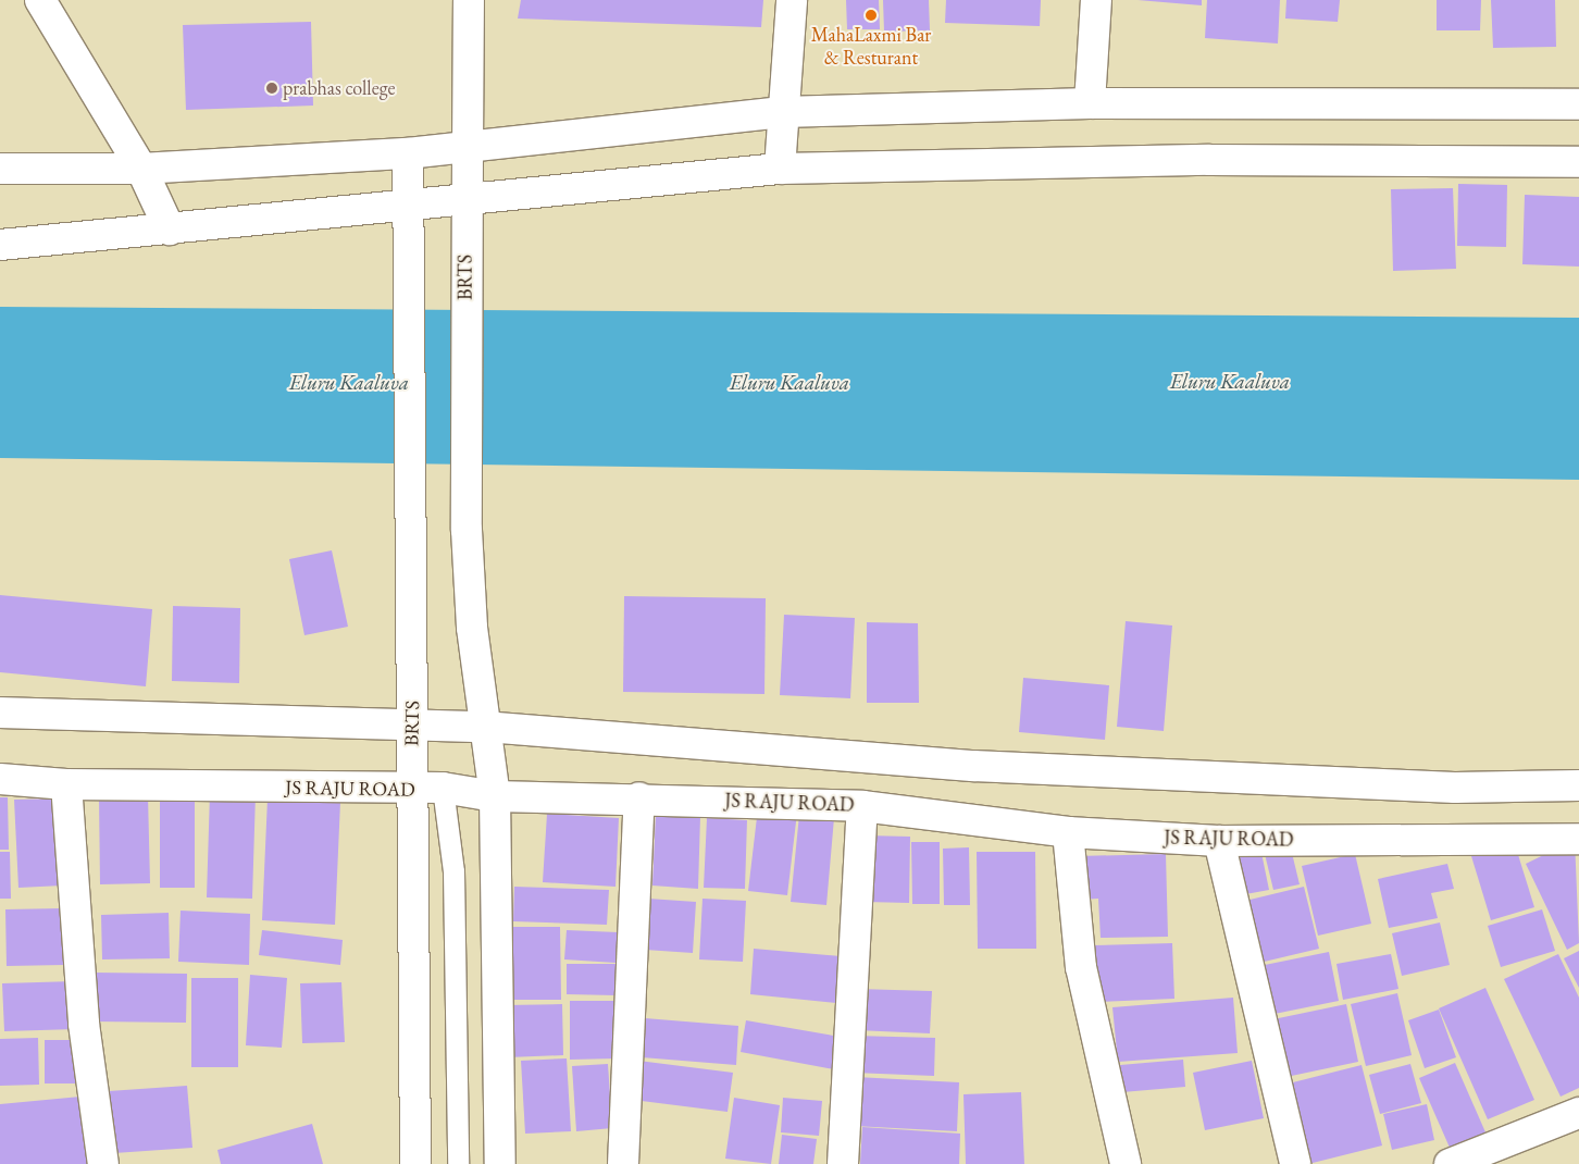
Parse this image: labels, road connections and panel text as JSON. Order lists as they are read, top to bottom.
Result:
{
  "streets": {
    "main road": ["BRTS", "JS RAJU ROAD"]
  },
  "crossings": [
    ["BRTS", "JS RAJU ROAD"]
  ],
  "water": ["Eluru Kaaluva"],
  "places": ["MahaLaxmi Bar & Resturant", "prabhas college"]
}
